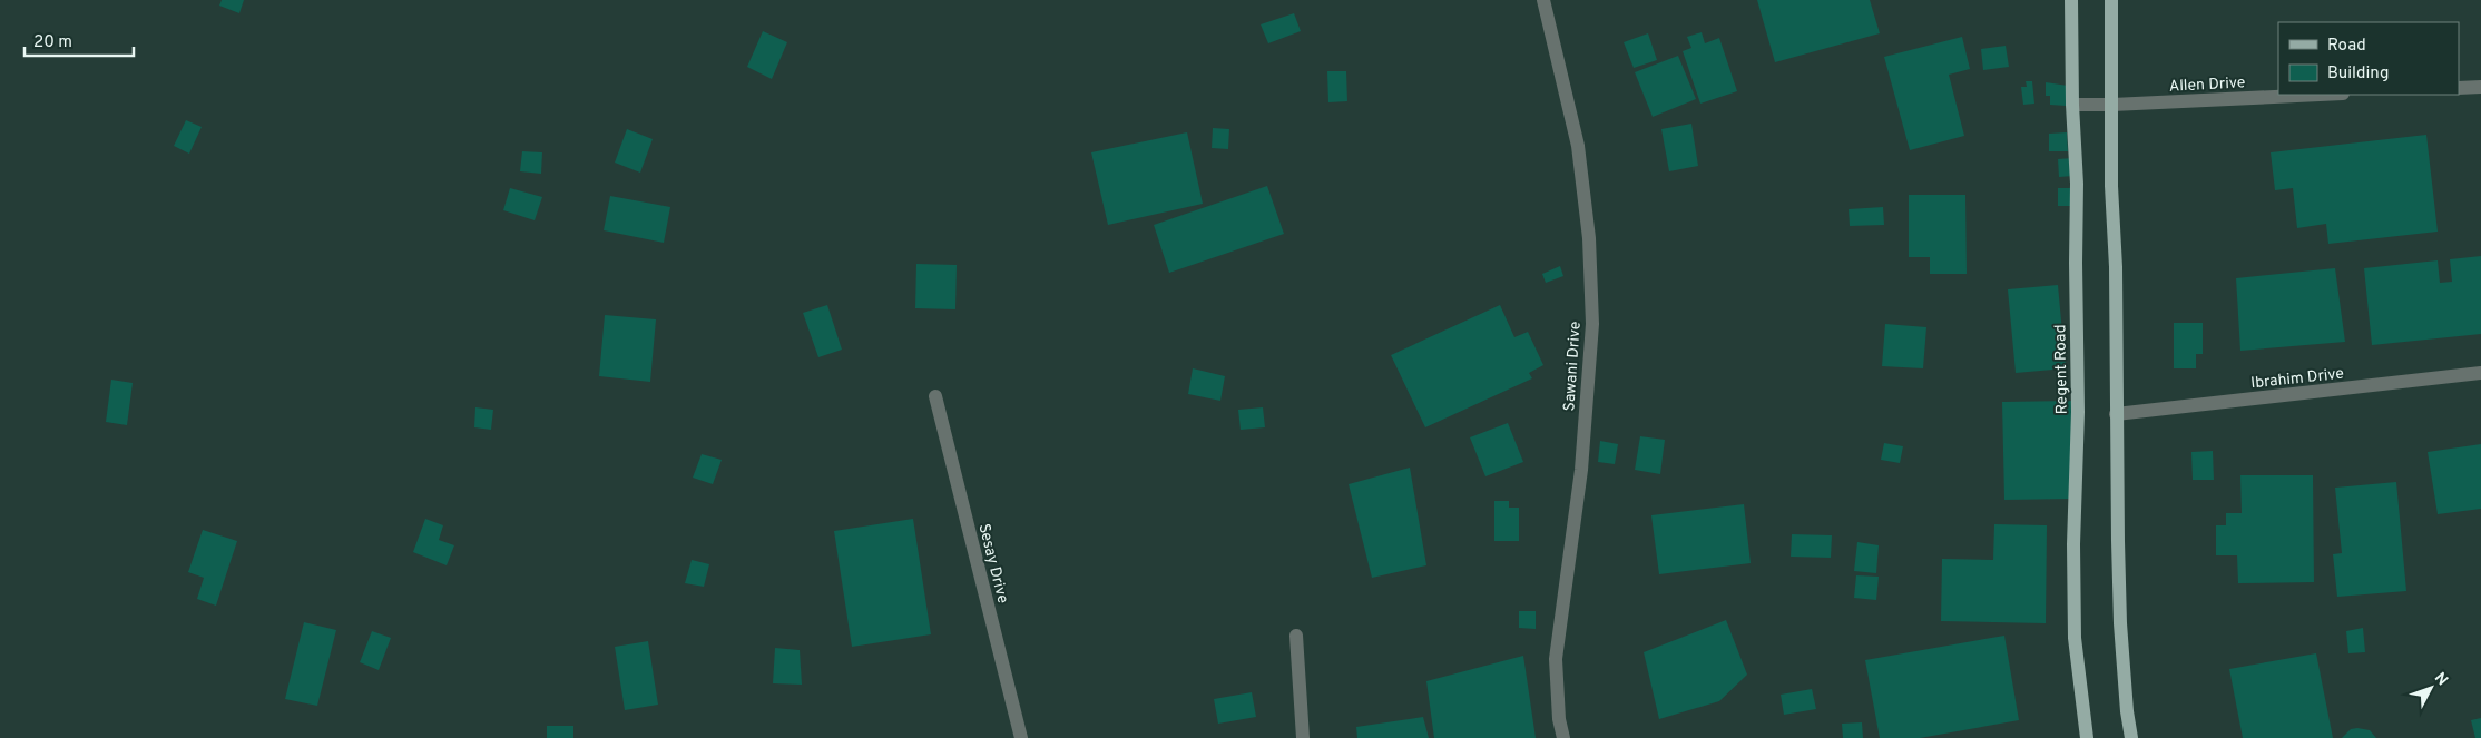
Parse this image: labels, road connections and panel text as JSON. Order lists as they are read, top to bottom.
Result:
{
  "streets": {
    "main road": ["Regent Road"],
    "street": [
      "Allen Drive",
      "Sawani Drive",
      "Ibrahim Drive",
      "Sesay Drive"
    ]
  },
  "crossings": [
    ["Allen Drive", "Regent Road"]
  ],
  "legend": ["Road", "Building"],
  "scale_bar": "20 m",
  "north": "top right"
}
